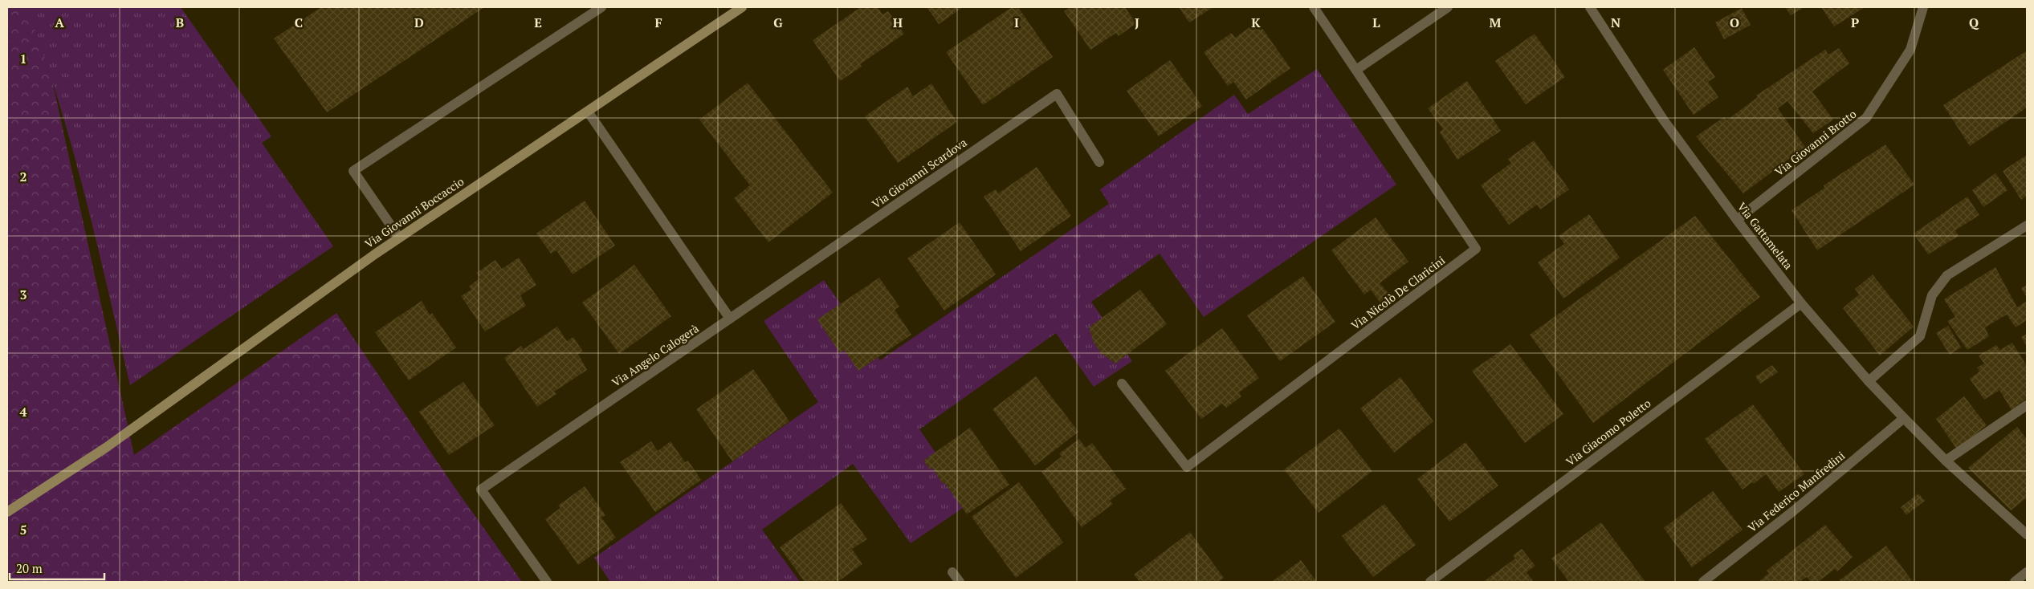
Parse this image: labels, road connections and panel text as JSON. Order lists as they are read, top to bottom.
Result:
{
  "streets": {
    "street": [
      "Via Giovanni Brotto",
      "Via Giovanni Scardova",
      "Via Giovanni Boccaccio",
      "Via Gattamelata",
      "Via Nicolò De Claricini",
      "Via Angelo Calogerà",
      "Via Giacomo Poletto",
      "Via Federico Manfredini"
    ]
  },
  "crossings": [
    ["Via Giovanni Brotto", "Via Gattamelata"],
    ["Via Giovanni Scardova", "Via Angelo Calogerà"],
    ["Via Gattamelata", "Via Giacomo Poletto"],
    ["Via Gattamelata", "Via Federico Manfredini"]
  ],
  "scale_bar": "20 m",
  "grid": {
    "columns": [
      "A",
      "B",
      "C",
      "D",
      "E",
      "F",
      "G",
      "H",
      "I",
      "J",
      "K",
      "L",
      "M",
      "N",
      "O",
      "P",
      "Q"
    ],
    "rows": [
      "1",
      "2",
      "3",
      "4",
      "5"
    ]
  }
}
